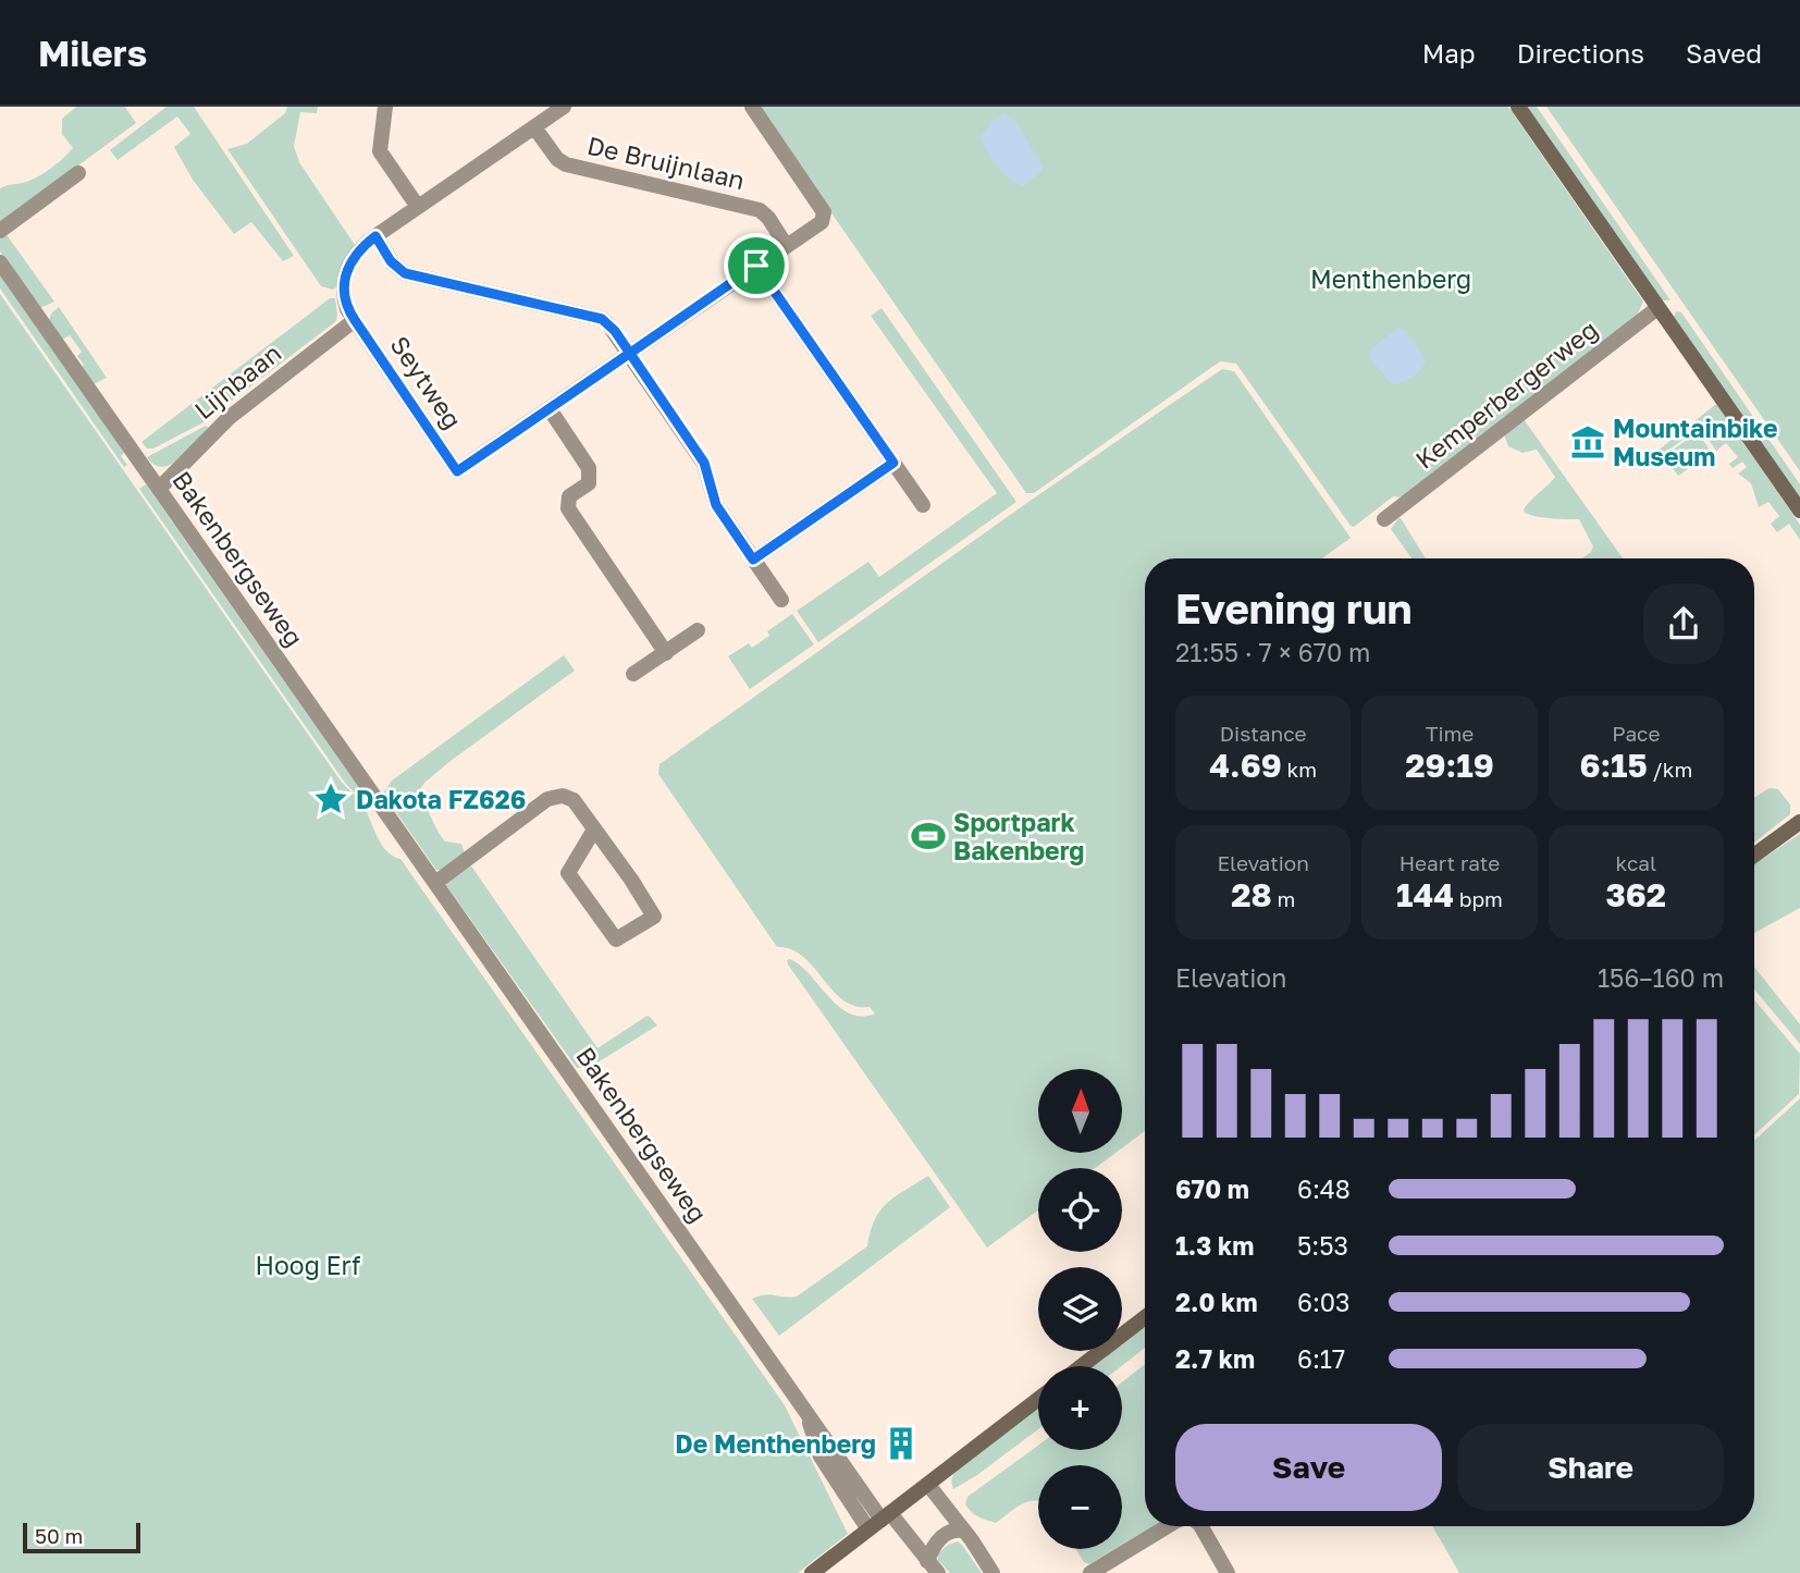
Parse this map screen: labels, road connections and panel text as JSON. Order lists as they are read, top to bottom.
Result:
{
  "streets": {
    "street": [
      "De Bruijnlaan",
      "Lijnbaan",
      "Seytweg",
      "Kemperbergerweg",
      "Bakenbergseweg"
    ]
  },
  "crossings": [
    ["Lijnbaan", "Seytweg"],
    ["Lijnbaan", "Bakenbergseweg"]
  ],
  "parks": ["Menthenberg", "Hoog Erf"],
  "places": {
    "museum": ["Mountainbike Museum"],
    "place": ["Dakota FZ626"],
    "sports": ["Sportpark Bakenberg"],
    "building": ["De Menthenberg"]
  },
  "scale_bar": "50 m",
  "north": "top",
  "page": {
    "header": "Milers",
    "nav": ["Map", "Directions", "Saved"],
    "heading": ["Evening run", "21:55 · 7 × 670 m"],
    "stats": [
      ["Distance", "4.69 km"],
      ["Time", "29:19"],
      ["Pace", "6:15 /km"],
      ["Elevation", "28 m"],
      ["Heart rate", "144 bpm"],
      ["kcal", "362"]
    ],
    "chart": ["Elevation", "156–160 m"],
    "map_buttons": ["+", "−"],
    "list": [
      {
        "name": "670 m",
        "note": "6:48"
      },
      {
        "name": "1.3 km",
        "note": "5:53"
      },
      {
        "name": "2.0 km",
        "note": "6:03"
      },
      {
        "name": "2.7 km",
        "note": "6:17"
      }
    ],
    "buttons": ["Save", "Share"],
    "scale": "50 m"
  }
}
